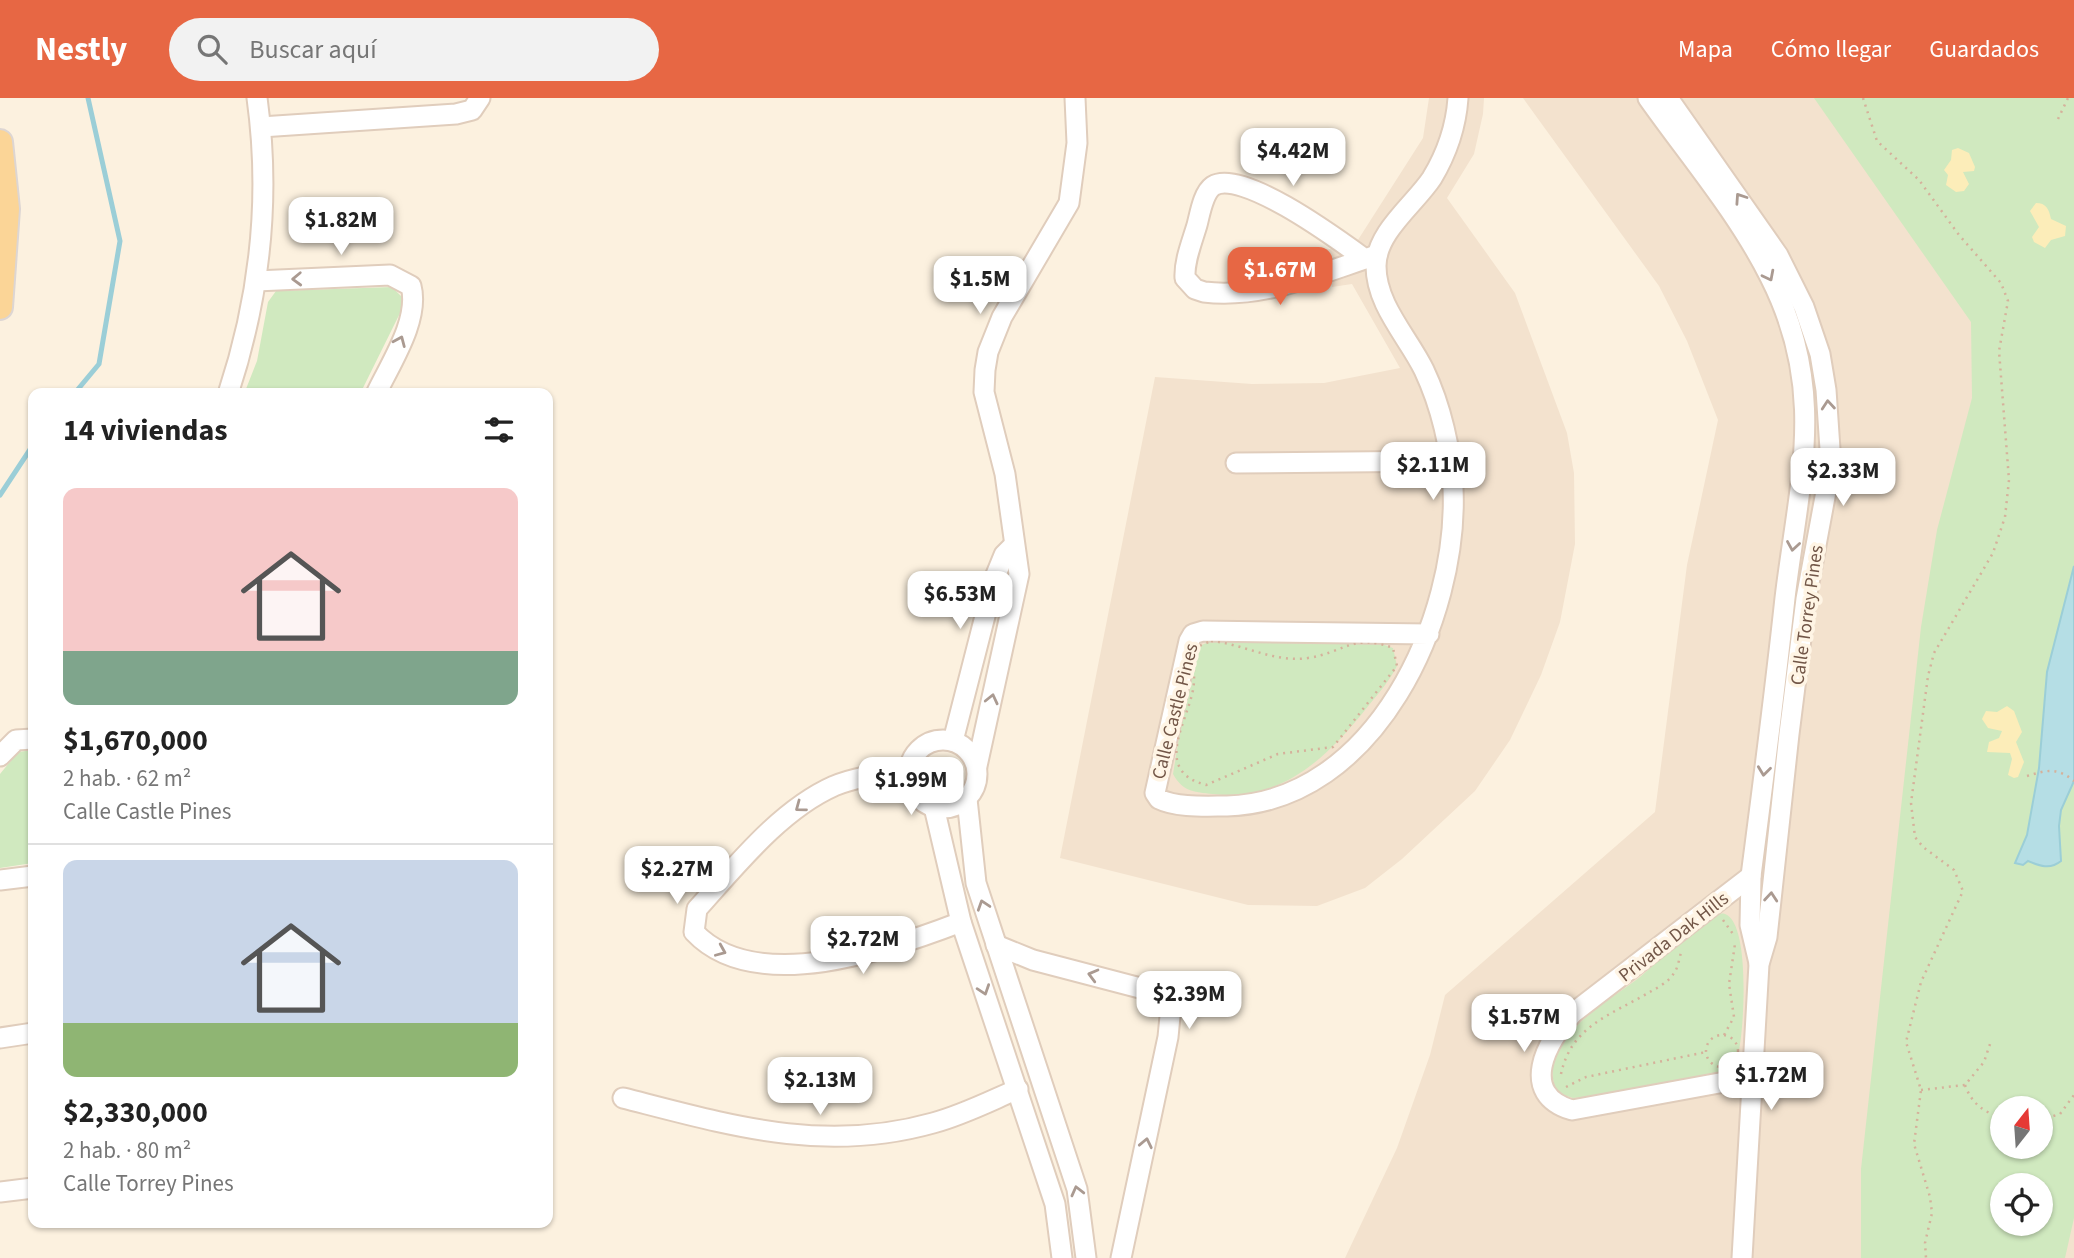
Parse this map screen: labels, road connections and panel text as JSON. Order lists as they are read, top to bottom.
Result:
{
  "streets": {
    "street": ["Calle Torrey Pines", "Calle Castle Pines", "Privada Dak Hills"]
  },
  "crossings": [
    ["Calle Torrey Pines", "Privada Dak Hills"]
  ],
  "north": "top",
  "page": {
    "header": "Nestly",
    "search": "Buscar aquí",
    "nav": ["Mapa", "Cómo llegar", "Guardados"],
    "price": [
      "$4.42M",
      "$1.82M",
      "$1.67M",
      "$1.5M",
      "$2.11M",
      "$2.33M",
      "$6.53M",
      "$1.99M",
      "$2.27M",
      "$2.72M",
      "$2.39M",
      "$1.57M",
      "$1.72M",
      "$2.13M"
    ],
    "heading": "14 viviendas",
    "list": [
      {
        "name": "$1,670,000",
        "note": "2 hab. · 62 m² · Calle Castle Pines"
      },
      {
        "name": "$2,330,000",
        "note": "2 hab. · 80 m² · Calle Torrey Pines"
      }
    ]
  }
}
